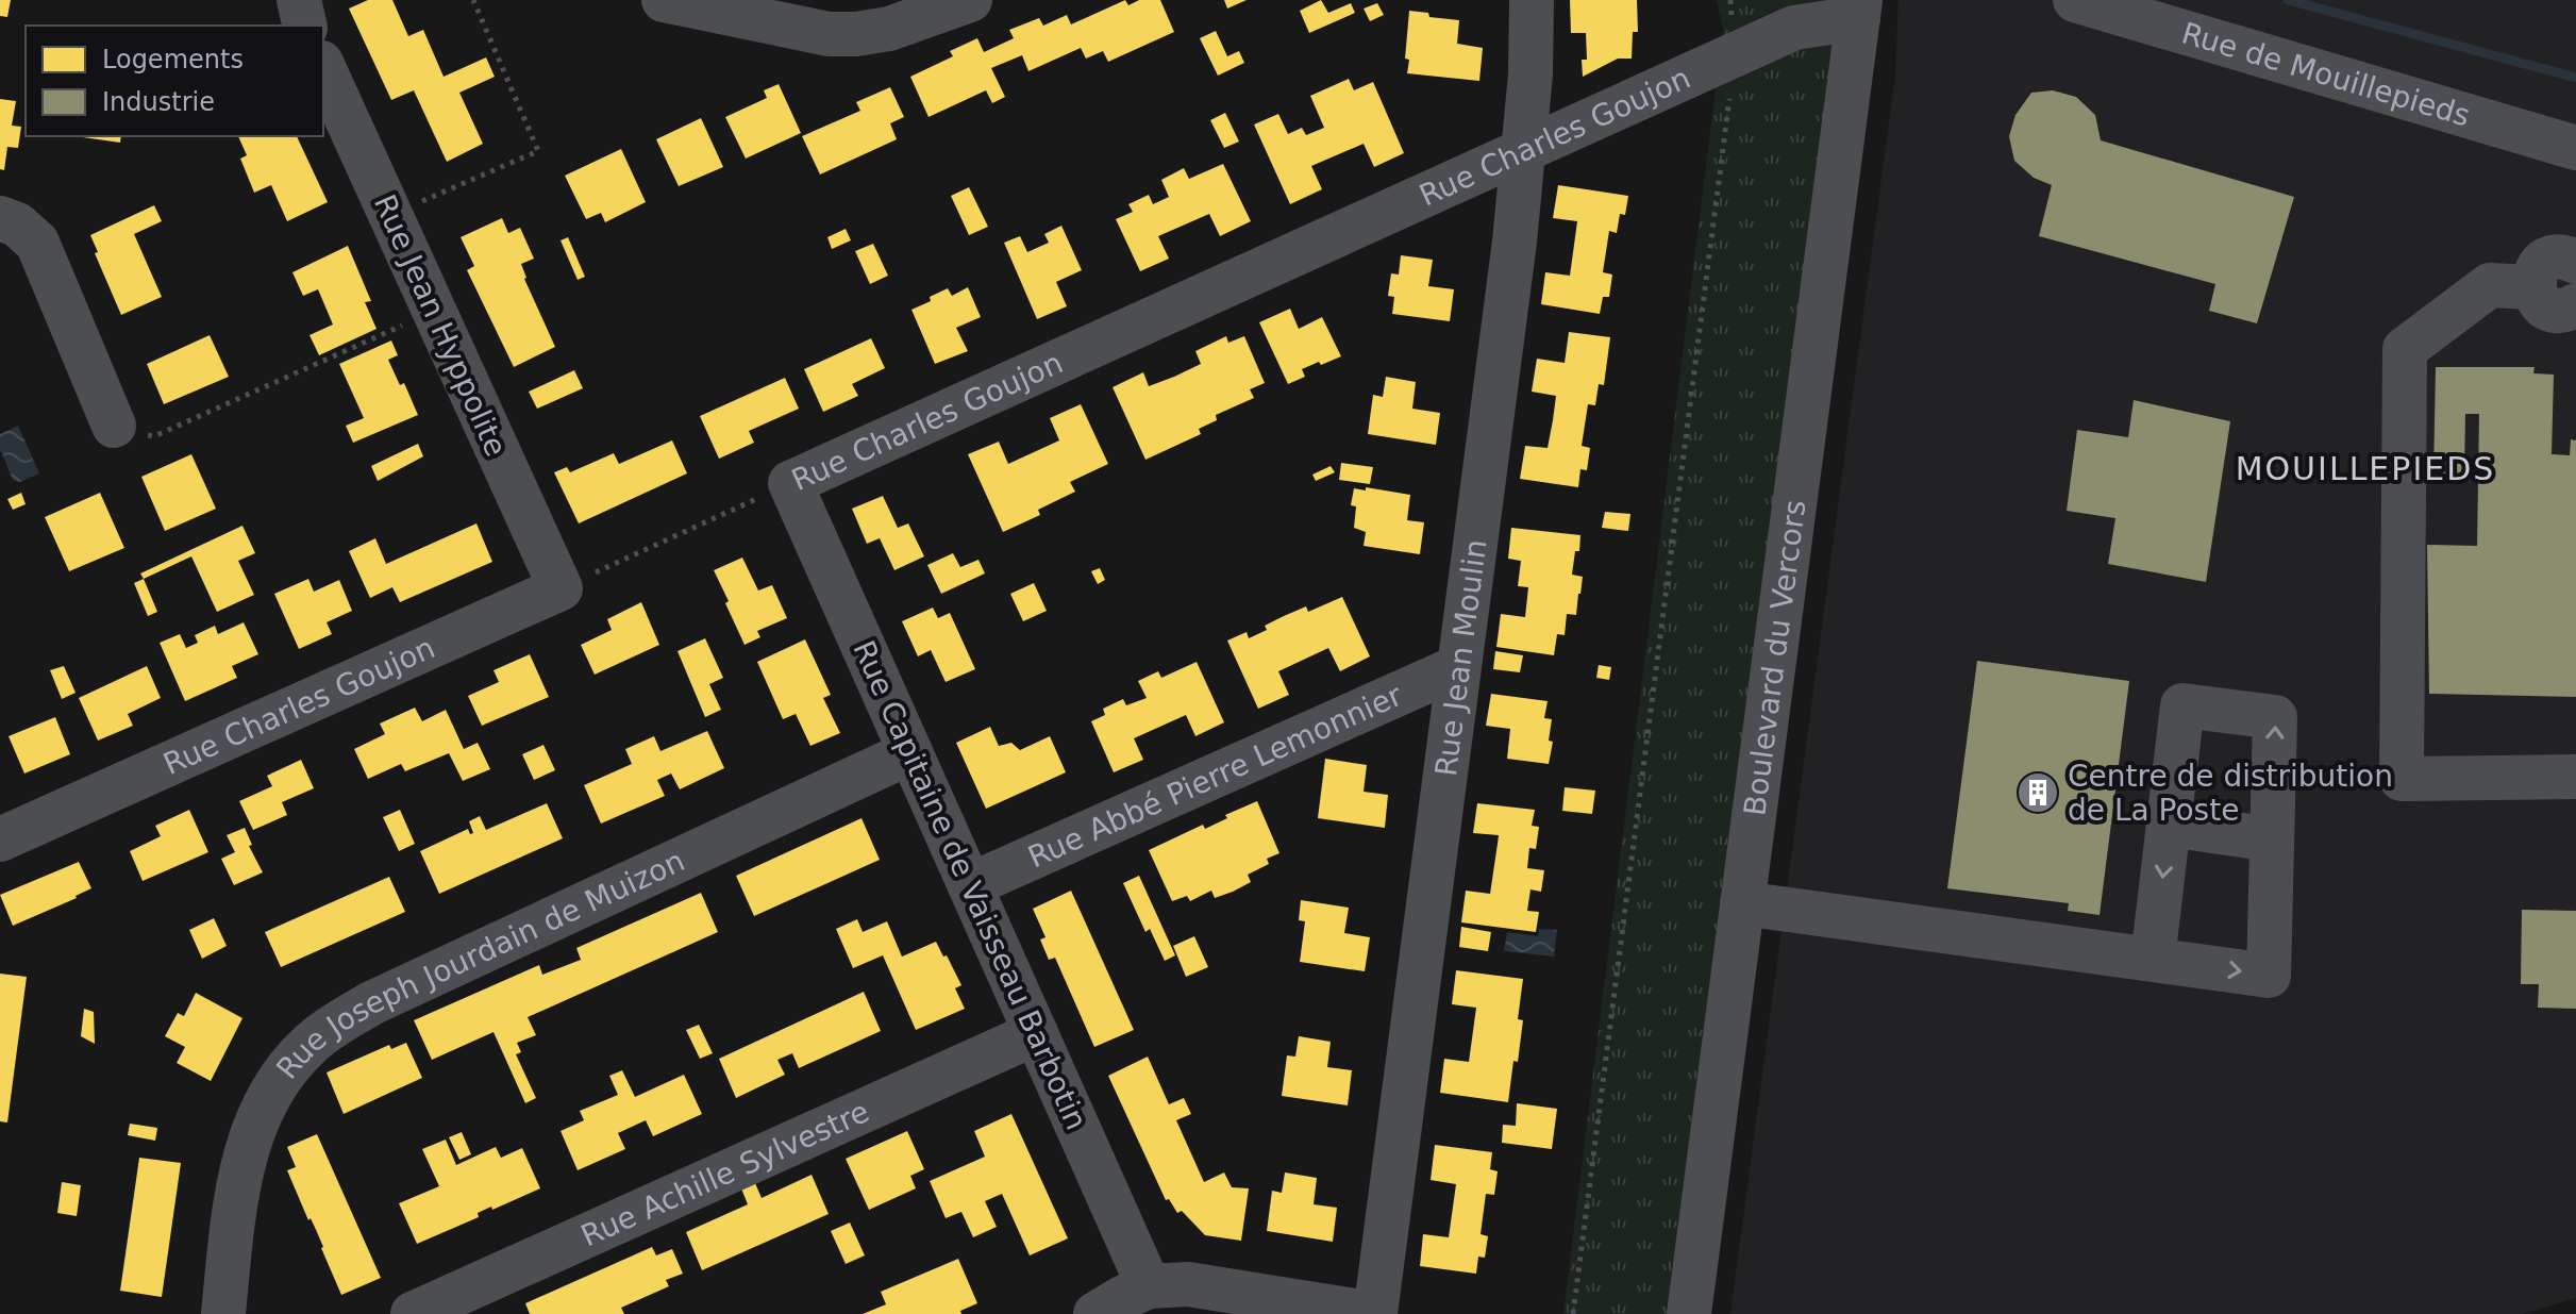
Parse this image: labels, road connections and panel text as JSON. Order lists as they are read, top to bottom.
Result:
{
  "streets": {
    "street": [
      "Rue de Mouillepieds",
      "Rue Charles Goujon",
      "Rue Jean Hyppolite",
      "Rue Jean Moulin",
      "Boulevard du Vercors",
      "Rue Abbé Pierre Lemonnier",
      "Rue Capitaine de Vaisseau Barbotin",
      "Rue Joseph Jourdain de Muizon",
      "Rue Achille Sylvestre"
    ]
  },
  "crossings": [
    ["Rue Charles Goujon", "Rue Jean Hyppolite"],
    ["Rue Charles Goujon", "Rue Jean Moulin"],
    ["Rue Charles Goujon", "Boulevard du Vercors"],
    ["Rue Charles Goujon", "Rue Capitaine de Vaisseau Barbotin"],
    ["Rue Jean Moulin", "Rue Abbé Pierre Lemonnier"],
    ["Rue Abbé Pierre Lemonnier", "Rue Capitaine de Vaisseau Barbotin"],
    ["Rue Capitaine de Vaisseau Barbotin", "Rue Joseph Jourdain de Muizon"],
    ["Rue Capitaine de Vaisseau Barbotin", "Rue Achille Sylvestre"]
  ],
  "districts": ["MOUILLEPIEDS"],
  "places": {
    "building": ["Centre de distribution de La Poste"]
  },
  "legend": ["Logements", "Industrie"]
}
